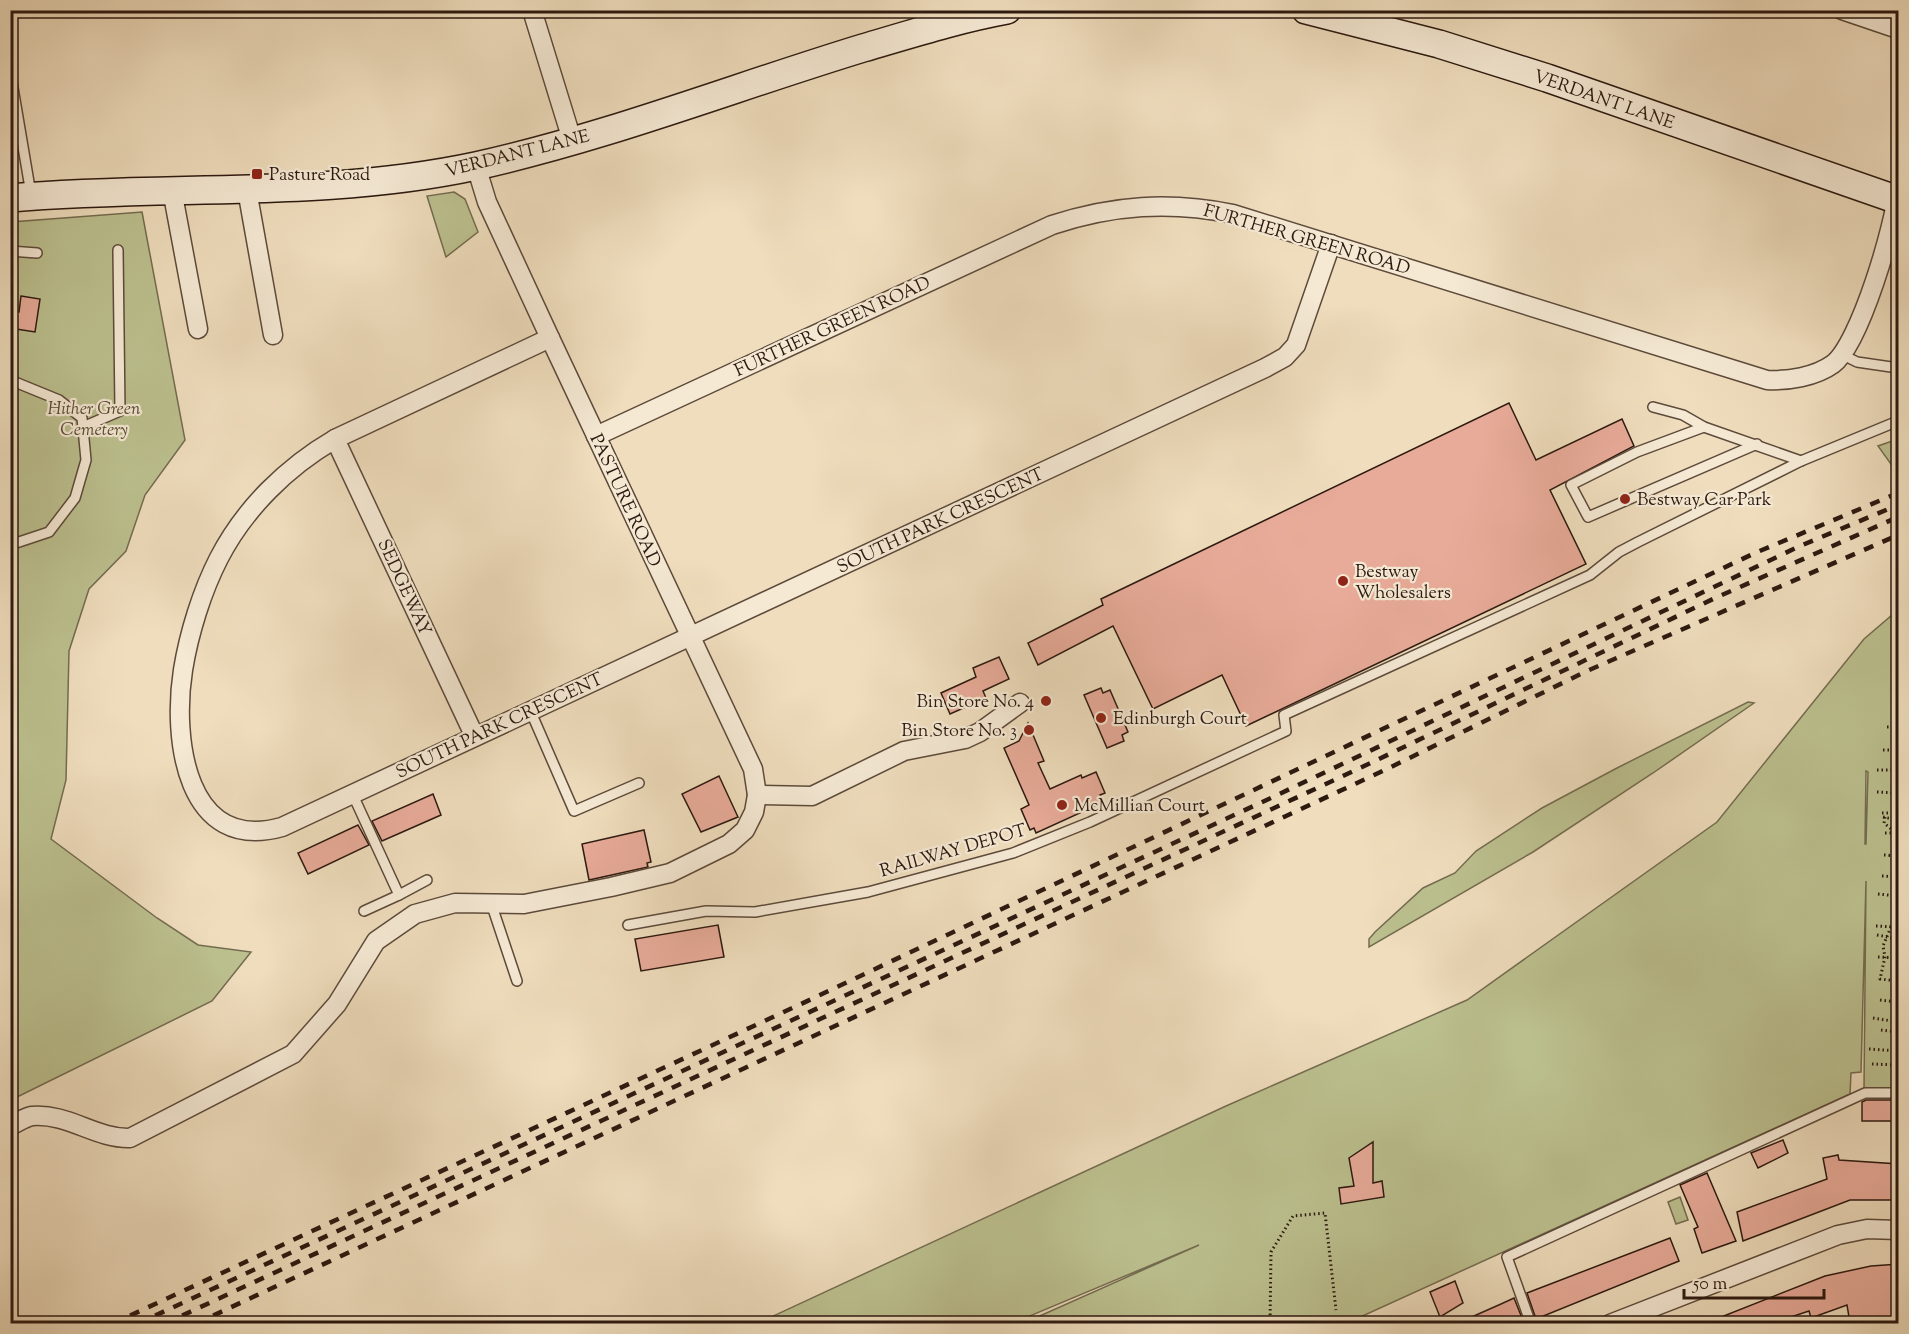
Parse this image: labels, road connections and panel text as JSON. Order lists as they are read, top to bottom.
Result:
{
  "streets": {
    "street": [
      "VERDANT LANE",
      "FURTHER GREEN ROAD",
      "PASTURE ROAD",
      "SOUTH PARK CRESCENT",
      "SEDGEWAY"
    ],
    "lane": ["RAILWAY DEPOT"]
  },
  "crossings": [
    ["VERDANT LANE", "PASTURE ROAD"],
    ["FURTHER GREEN ROAD", "PASTURE ROAD"],
    ["FURTHER GREEN ROAD", "SOUTH PARK CRESCENT"],
    ["PASTURE ROAD", "SOUTH PARK CRESCENT"],
    ["SOUTH PARK CRESCENT", "SEDGEWAY"]
  ],
  "parks": ["Hither Green Cemetery"],
  "places": {
    "transit": ["Pasture Road"],
    "other": [
      "Bestway Car Park",
      "Bestway Wholesalers",
      "Bin Store No. 4",
      "Edinburgh Court",
      "Bin Store No. 3",
      "McMillian Court"
    ]
  },
  "scale_bar": "50 m"
}
